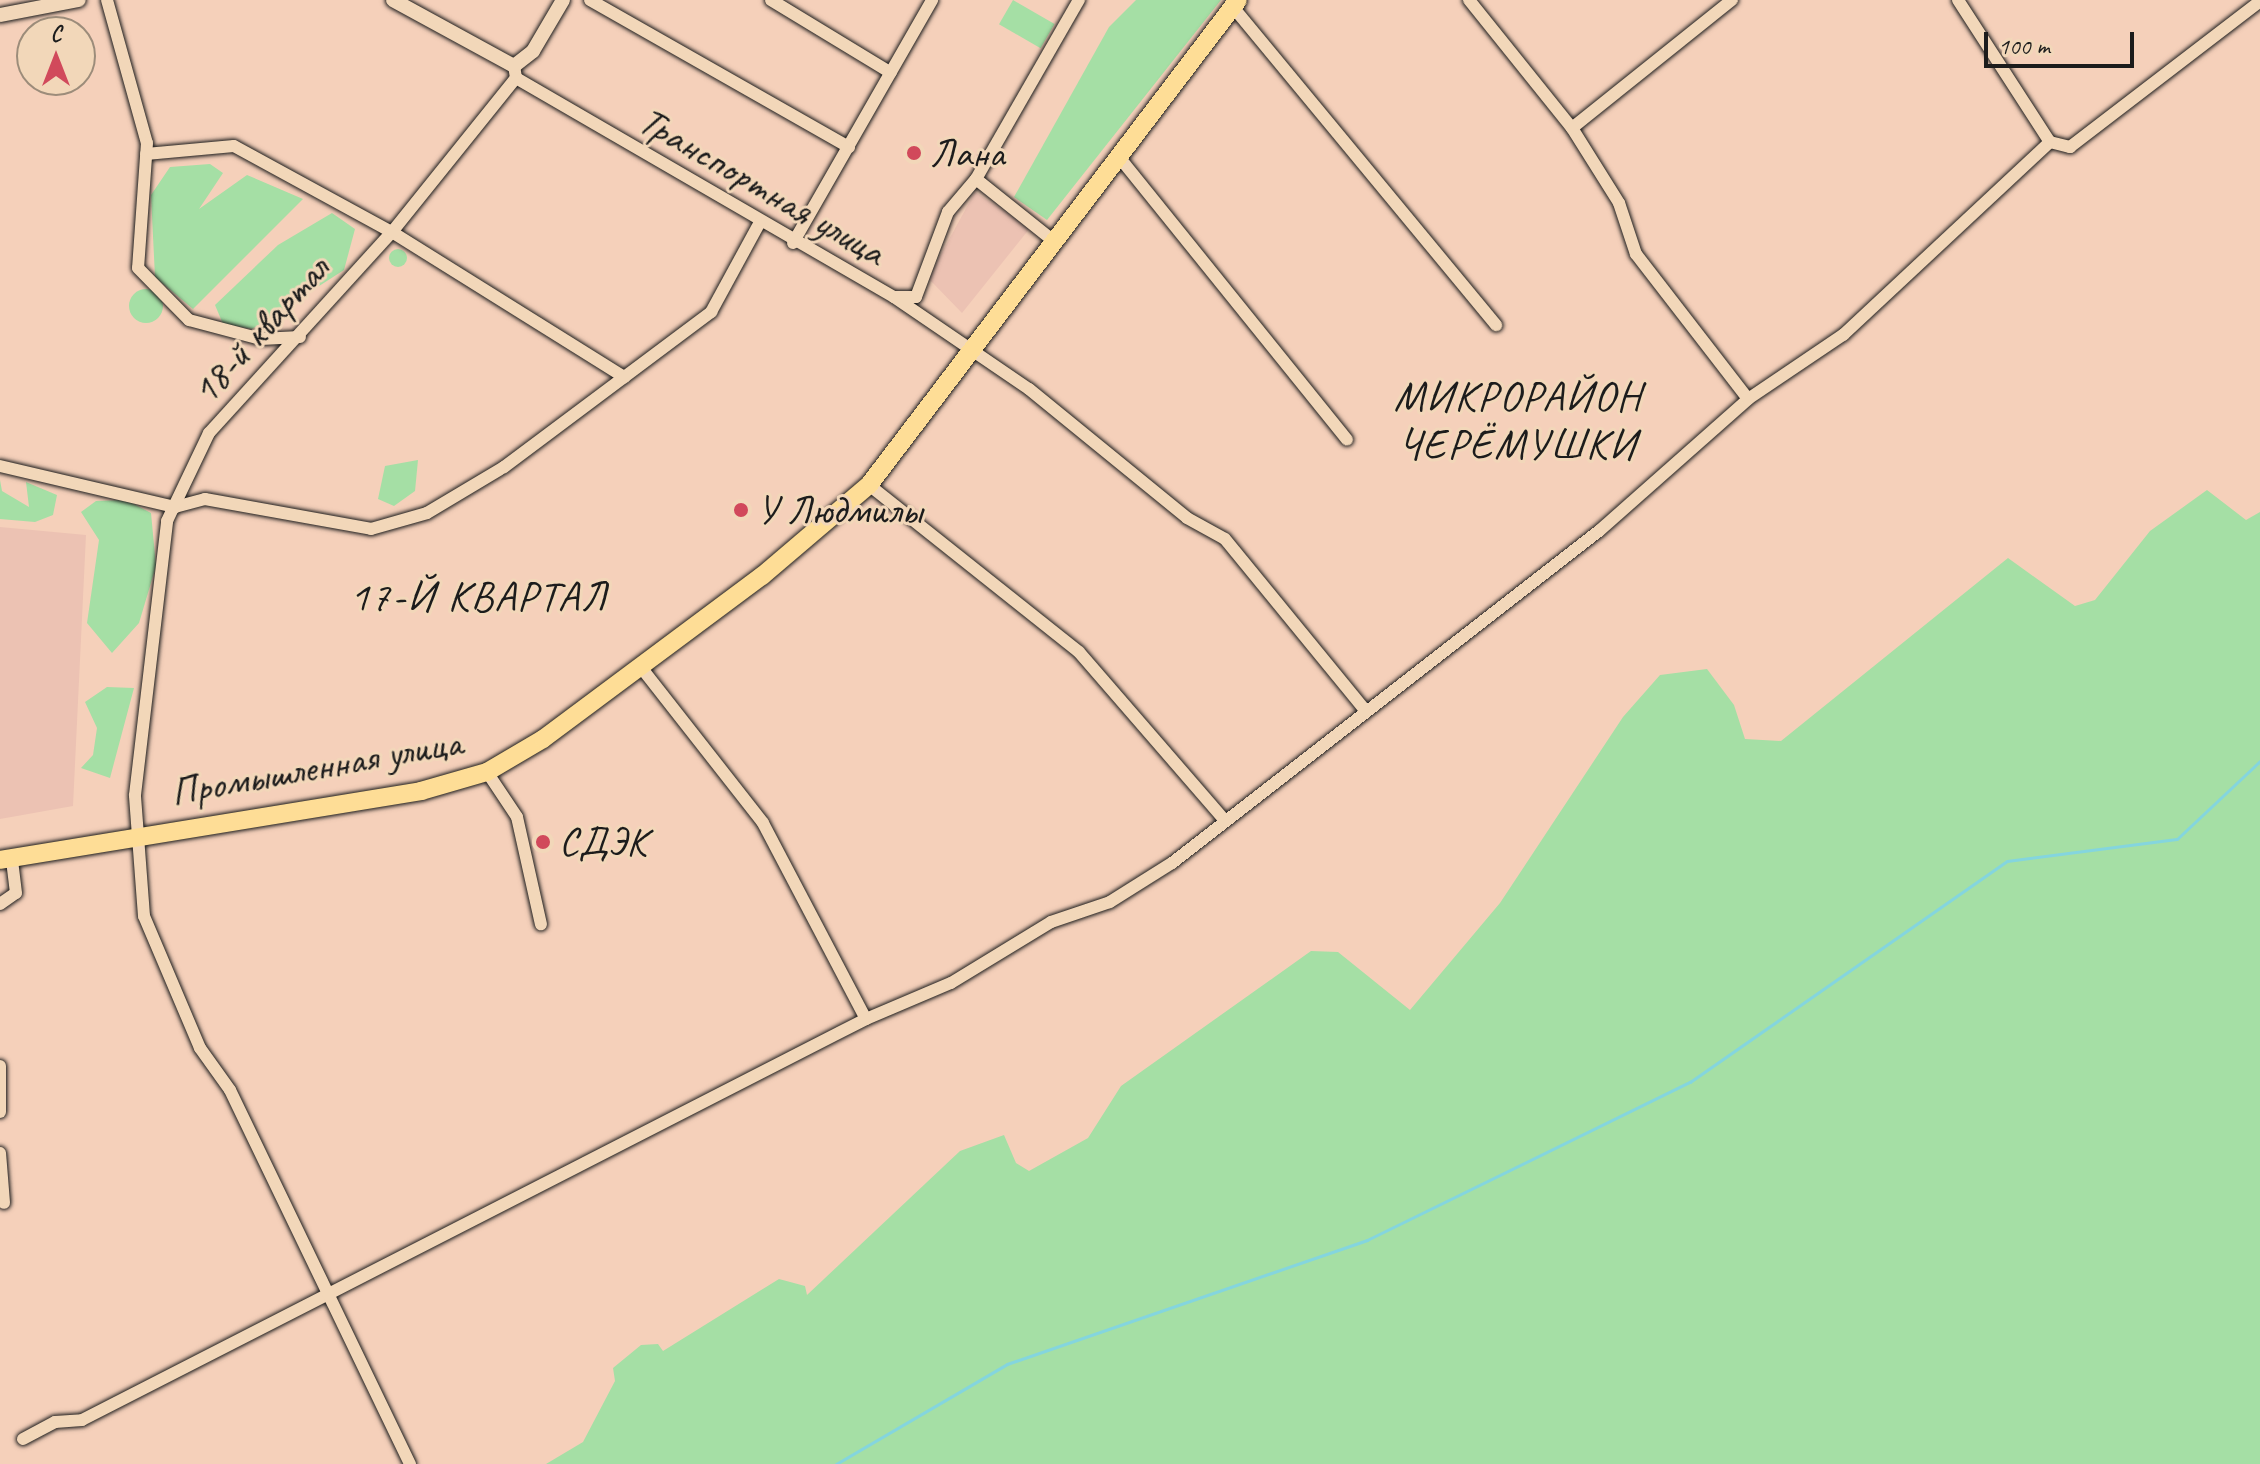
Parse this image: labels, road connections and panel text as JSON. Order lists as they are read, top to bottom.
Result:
{
  "streets": {
    "main road": ["Промышленная улица"],
    "street": ["Транспортная улица", "18-й квартал"]
  },
  "crossings": [
    ["Транспортная улица", "18-й квартал"],
    ["Транспортная улица", "Промышленная улица"],
    ["18-й квартал", "Промышленная улица"]
  ],
  "districts": ["МИКРОРАЙОН ЧЕРЁМУШКИ", "17-Й КВАРТАЛ"],
  "places": ["Лана", "У Людмилы", "СДЭК"],
  "scale_bar": "100 m",
  "north": "top"
}
